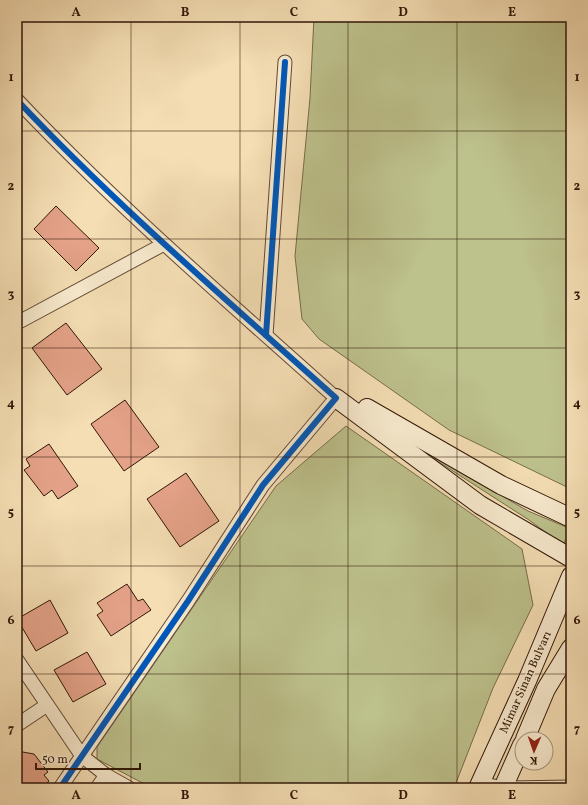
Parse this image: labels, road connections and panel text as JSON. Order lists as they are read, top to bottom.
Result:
{
  "streets": {
    "main road": ["Mimar Sinan Bulvarı"]
  },
  "scale_bar": "50 m",
  "north": "bottom",
  "grid": {
    "columns": [
      "A",
      "B",
      "C",
      "D",
      "E"
    ],
    "rows": [
      "1",
      "2",
      "3",
      "4",
      "5",
      "6",
      "7"
    ]
  }
}
